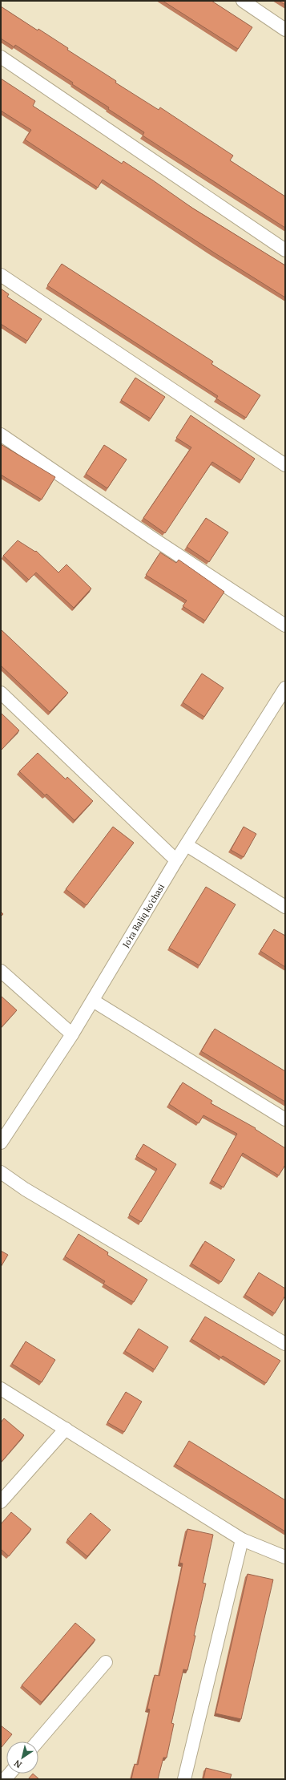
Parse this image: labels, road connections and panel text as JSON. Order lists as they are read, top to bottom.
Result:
{
  "streets": {
    "street": ["Jo'ra Baliq ko'chasi"]
  },
  "north": "bottom left"
}
